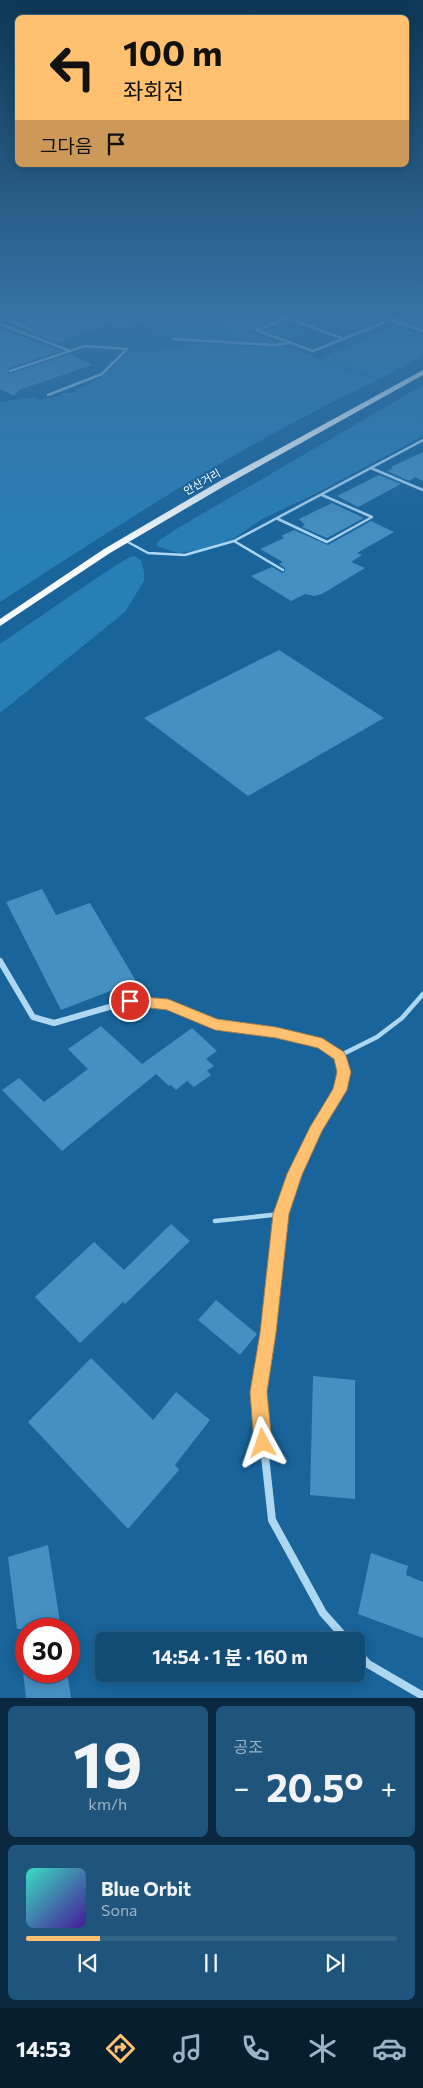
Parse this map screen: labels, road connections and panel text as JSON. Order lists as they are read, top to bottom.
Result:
{
  "streets": {
    "main road": ["안산거리"]
  },
  "page": {
    "turn": ["100 m", "좌회전"],
    "then": "그다음",
    "limit": "30",
    "trip": "14:54 · 1 분 · 160 m",
    "tile": [
      ["19", "km/h"],
      "공조"
    ],
    "heat": ["−", "20.5°", "+"],
    "song": ["Blue Orbit", "Sona"],
    "tabs": "14:53"
  }
}
